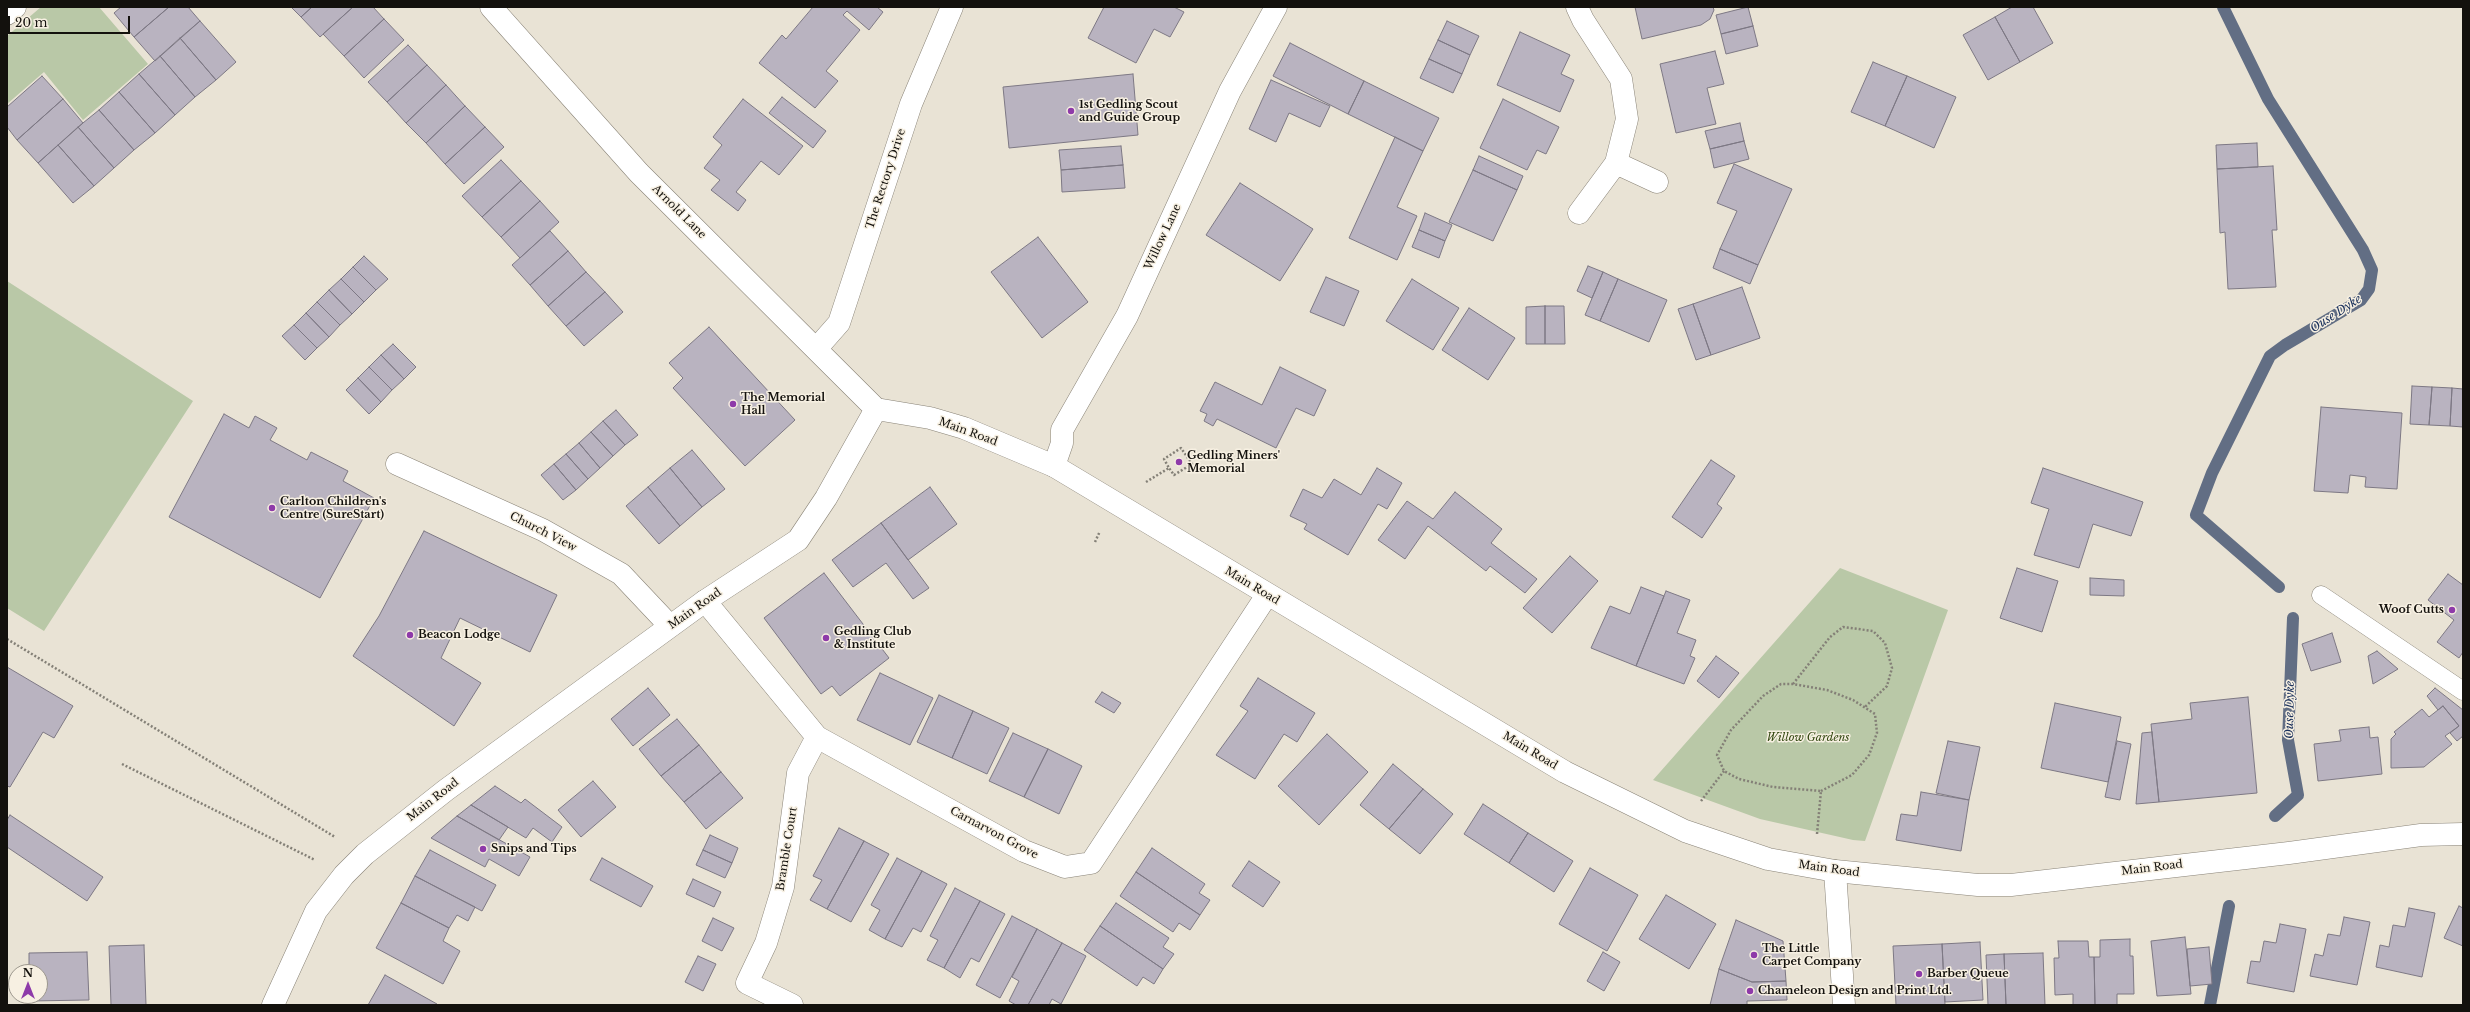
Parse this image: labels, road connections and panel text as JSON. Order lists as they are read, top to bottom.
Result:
{
  "streets": {
    "street": [
      "The Rectory Drive",
      "Arnold Lane",
      "Willow Lane",
      "Main Road",
      "Church View",
      "Carnarvon Grove",
      "Bramble Court"
    ]
  },
  "crossings": [
    ["The Rectory Drive", "Arnold Lane"],
    ["Arnold Lane", "Main Road"],
    ["Willow Lane", "Main Road"],
    ["Main Road", "Church View"],
    ["Main Road", "Carnarvon Grove"],
    ["Carnarvon Grove", "Bramble Court"]
  ],
  "water": ["Ouse Dyke"],
  "parks": ["Willow Gardens"],
  "places": [
    "1st Gedling Scout and Guide Group",
    "The Memorial Hall",
    "Gedling Miners' Memorial",
    "Carlton Children's Centre (SureStart)",
    "Woof Cutts",
    "Beacon Lodge",
    "Gedling Club & Institute",
    "Snips and Tips",
    "The Little Carpet Company",
    "Barber Queue",
    "Chameleon Design and Print Ltd."
  ],
  "scale_bar": "20 m",
  "north": "top"
}
